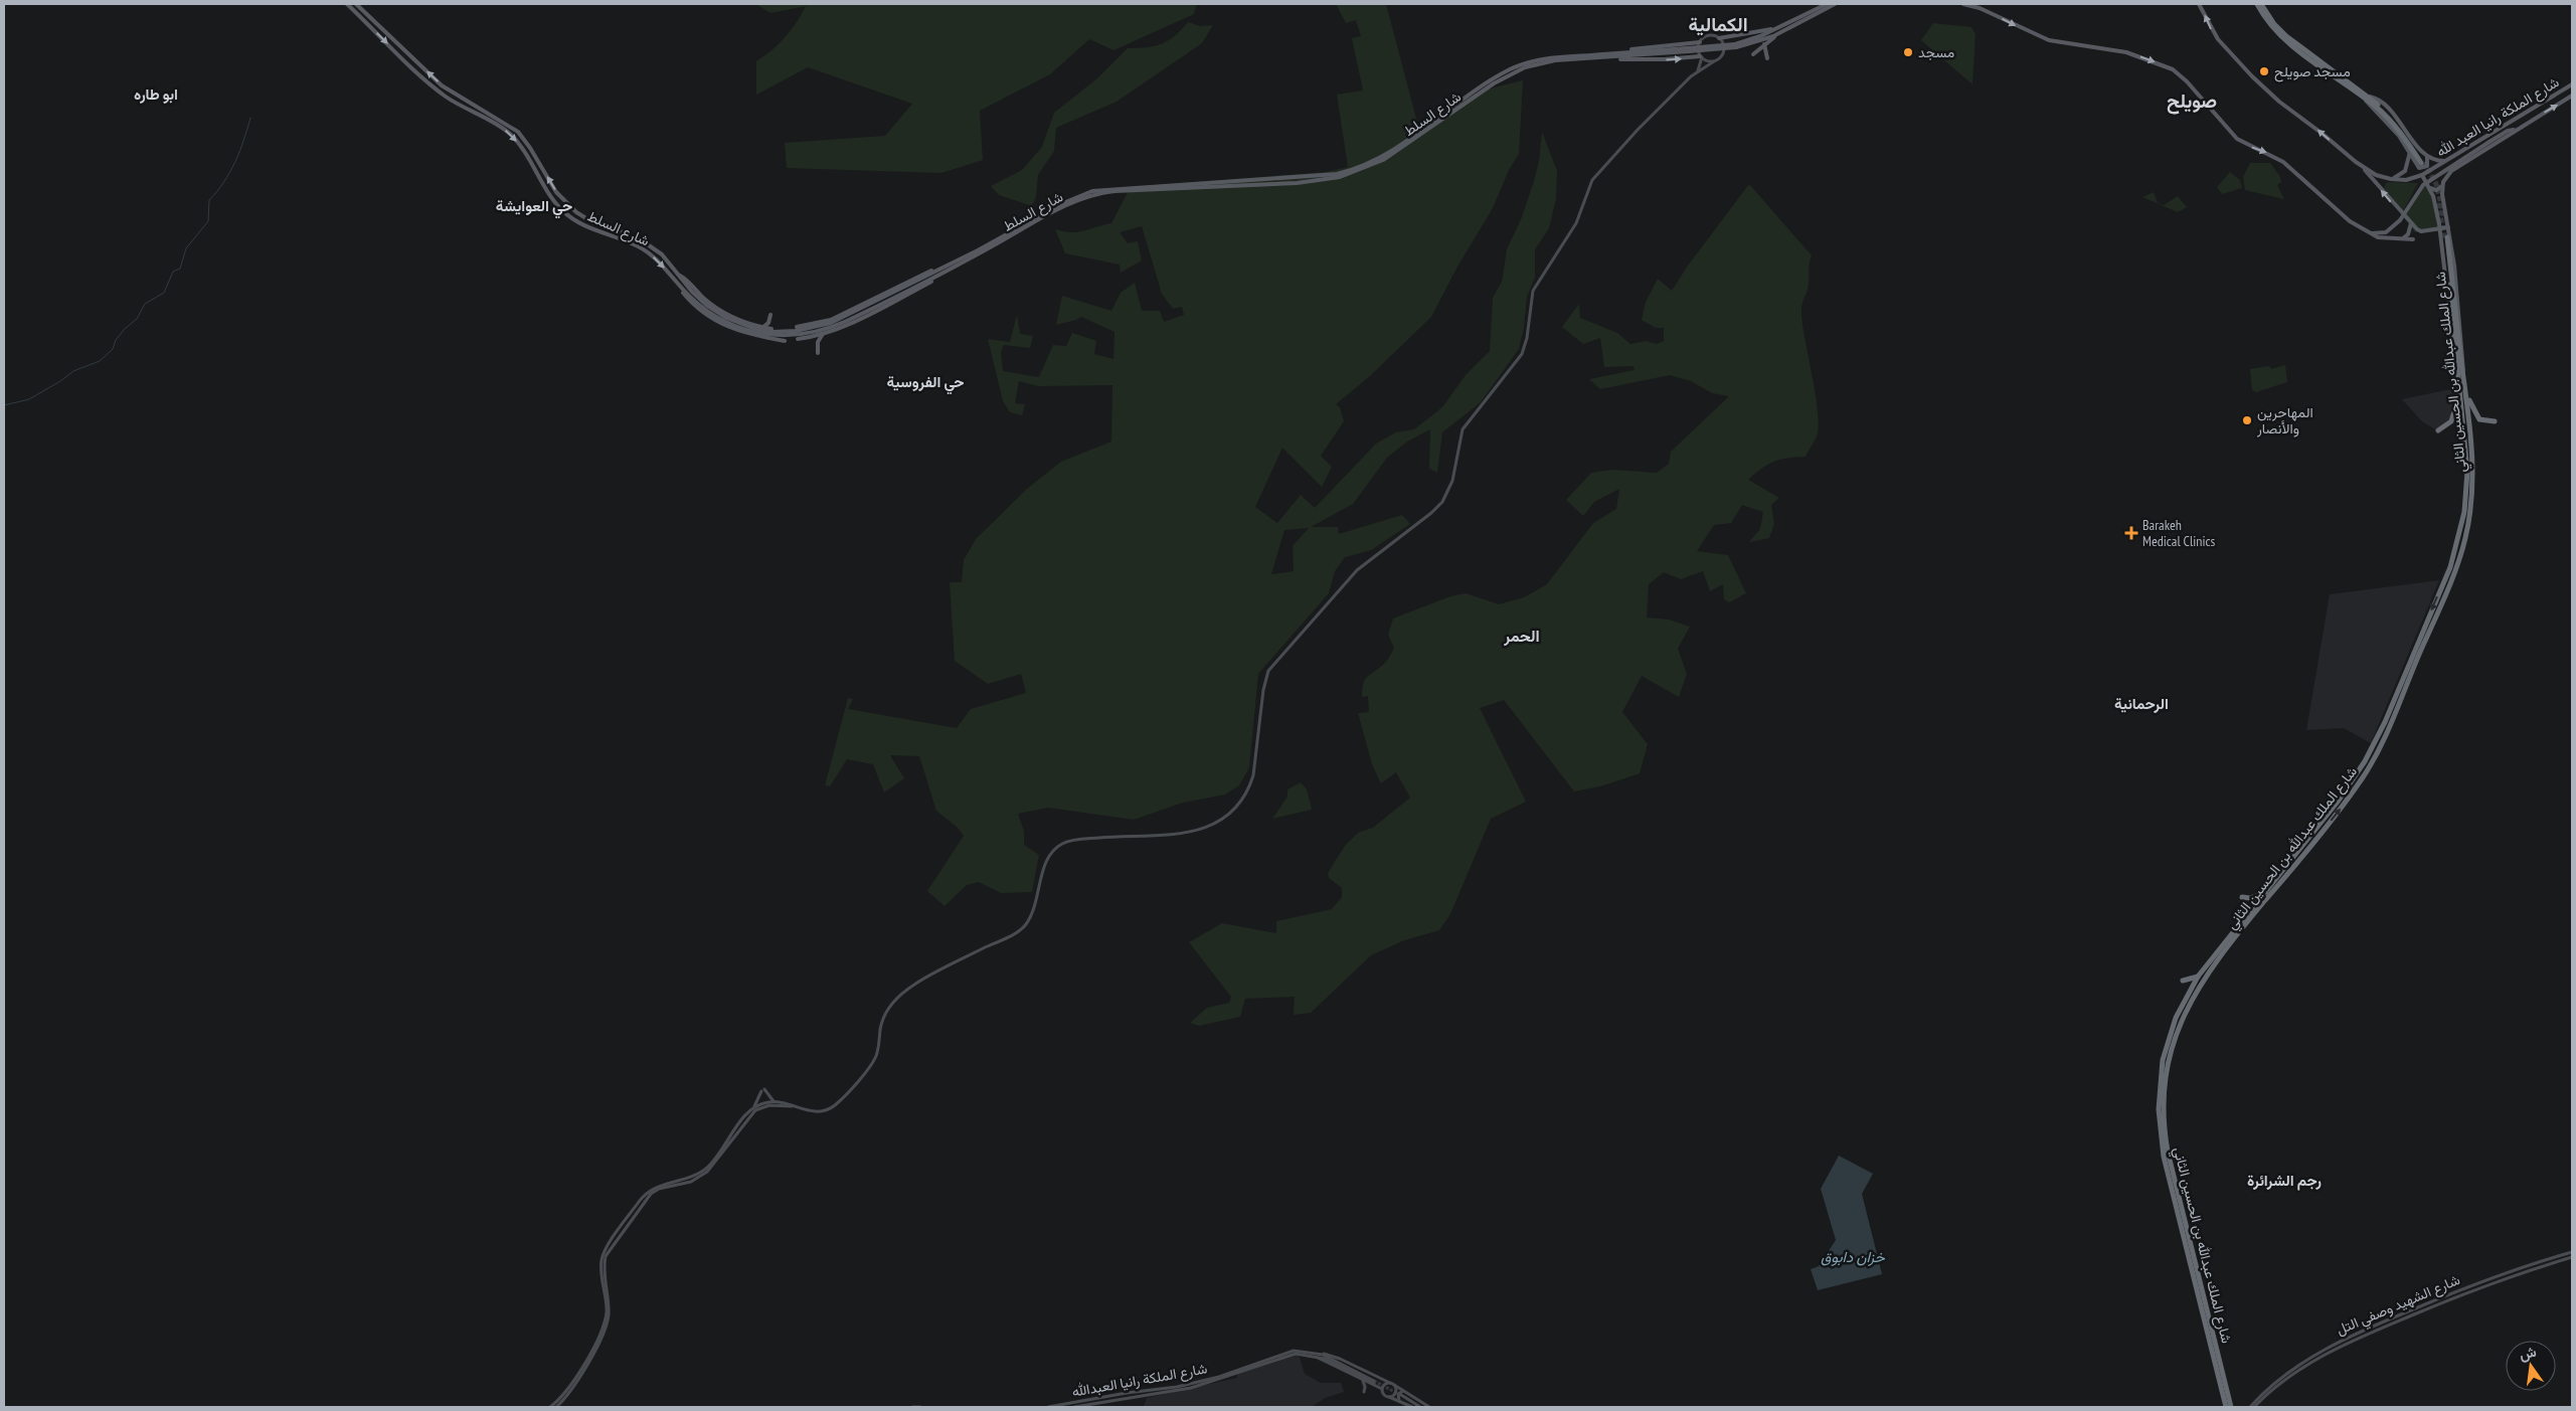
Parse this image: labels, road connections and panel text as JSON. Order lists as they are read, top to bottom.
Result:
{
  "streets": {
    "highway": ["شارع الملك عبدالله بن الحسين الثاني"],
    "main road": [
      "شارع السلط",
      "شارع الملكة رانيا العبد الله",
      "شارع الشهيد وصفي التل",
      "شارع الملكة رانيا العبدالله"
    ]
  },
  "districts": [
    "الكمالية",
    "ابو طاره",
    "صويلح",
    "حي العوايشة",
    "حي الفروسية",
    "الحمر",
    "الرحمانية",
    "رجم الشرائرة"
  ],
  "water": ["خزان دابوق"],
  "places": {
    "other": ["مسجد", "مسجد صويلح", "المهاجرين والأنصار"],
    "health": ["Barakeh Medical Clinics"]
  },
  "north": "top"
}
